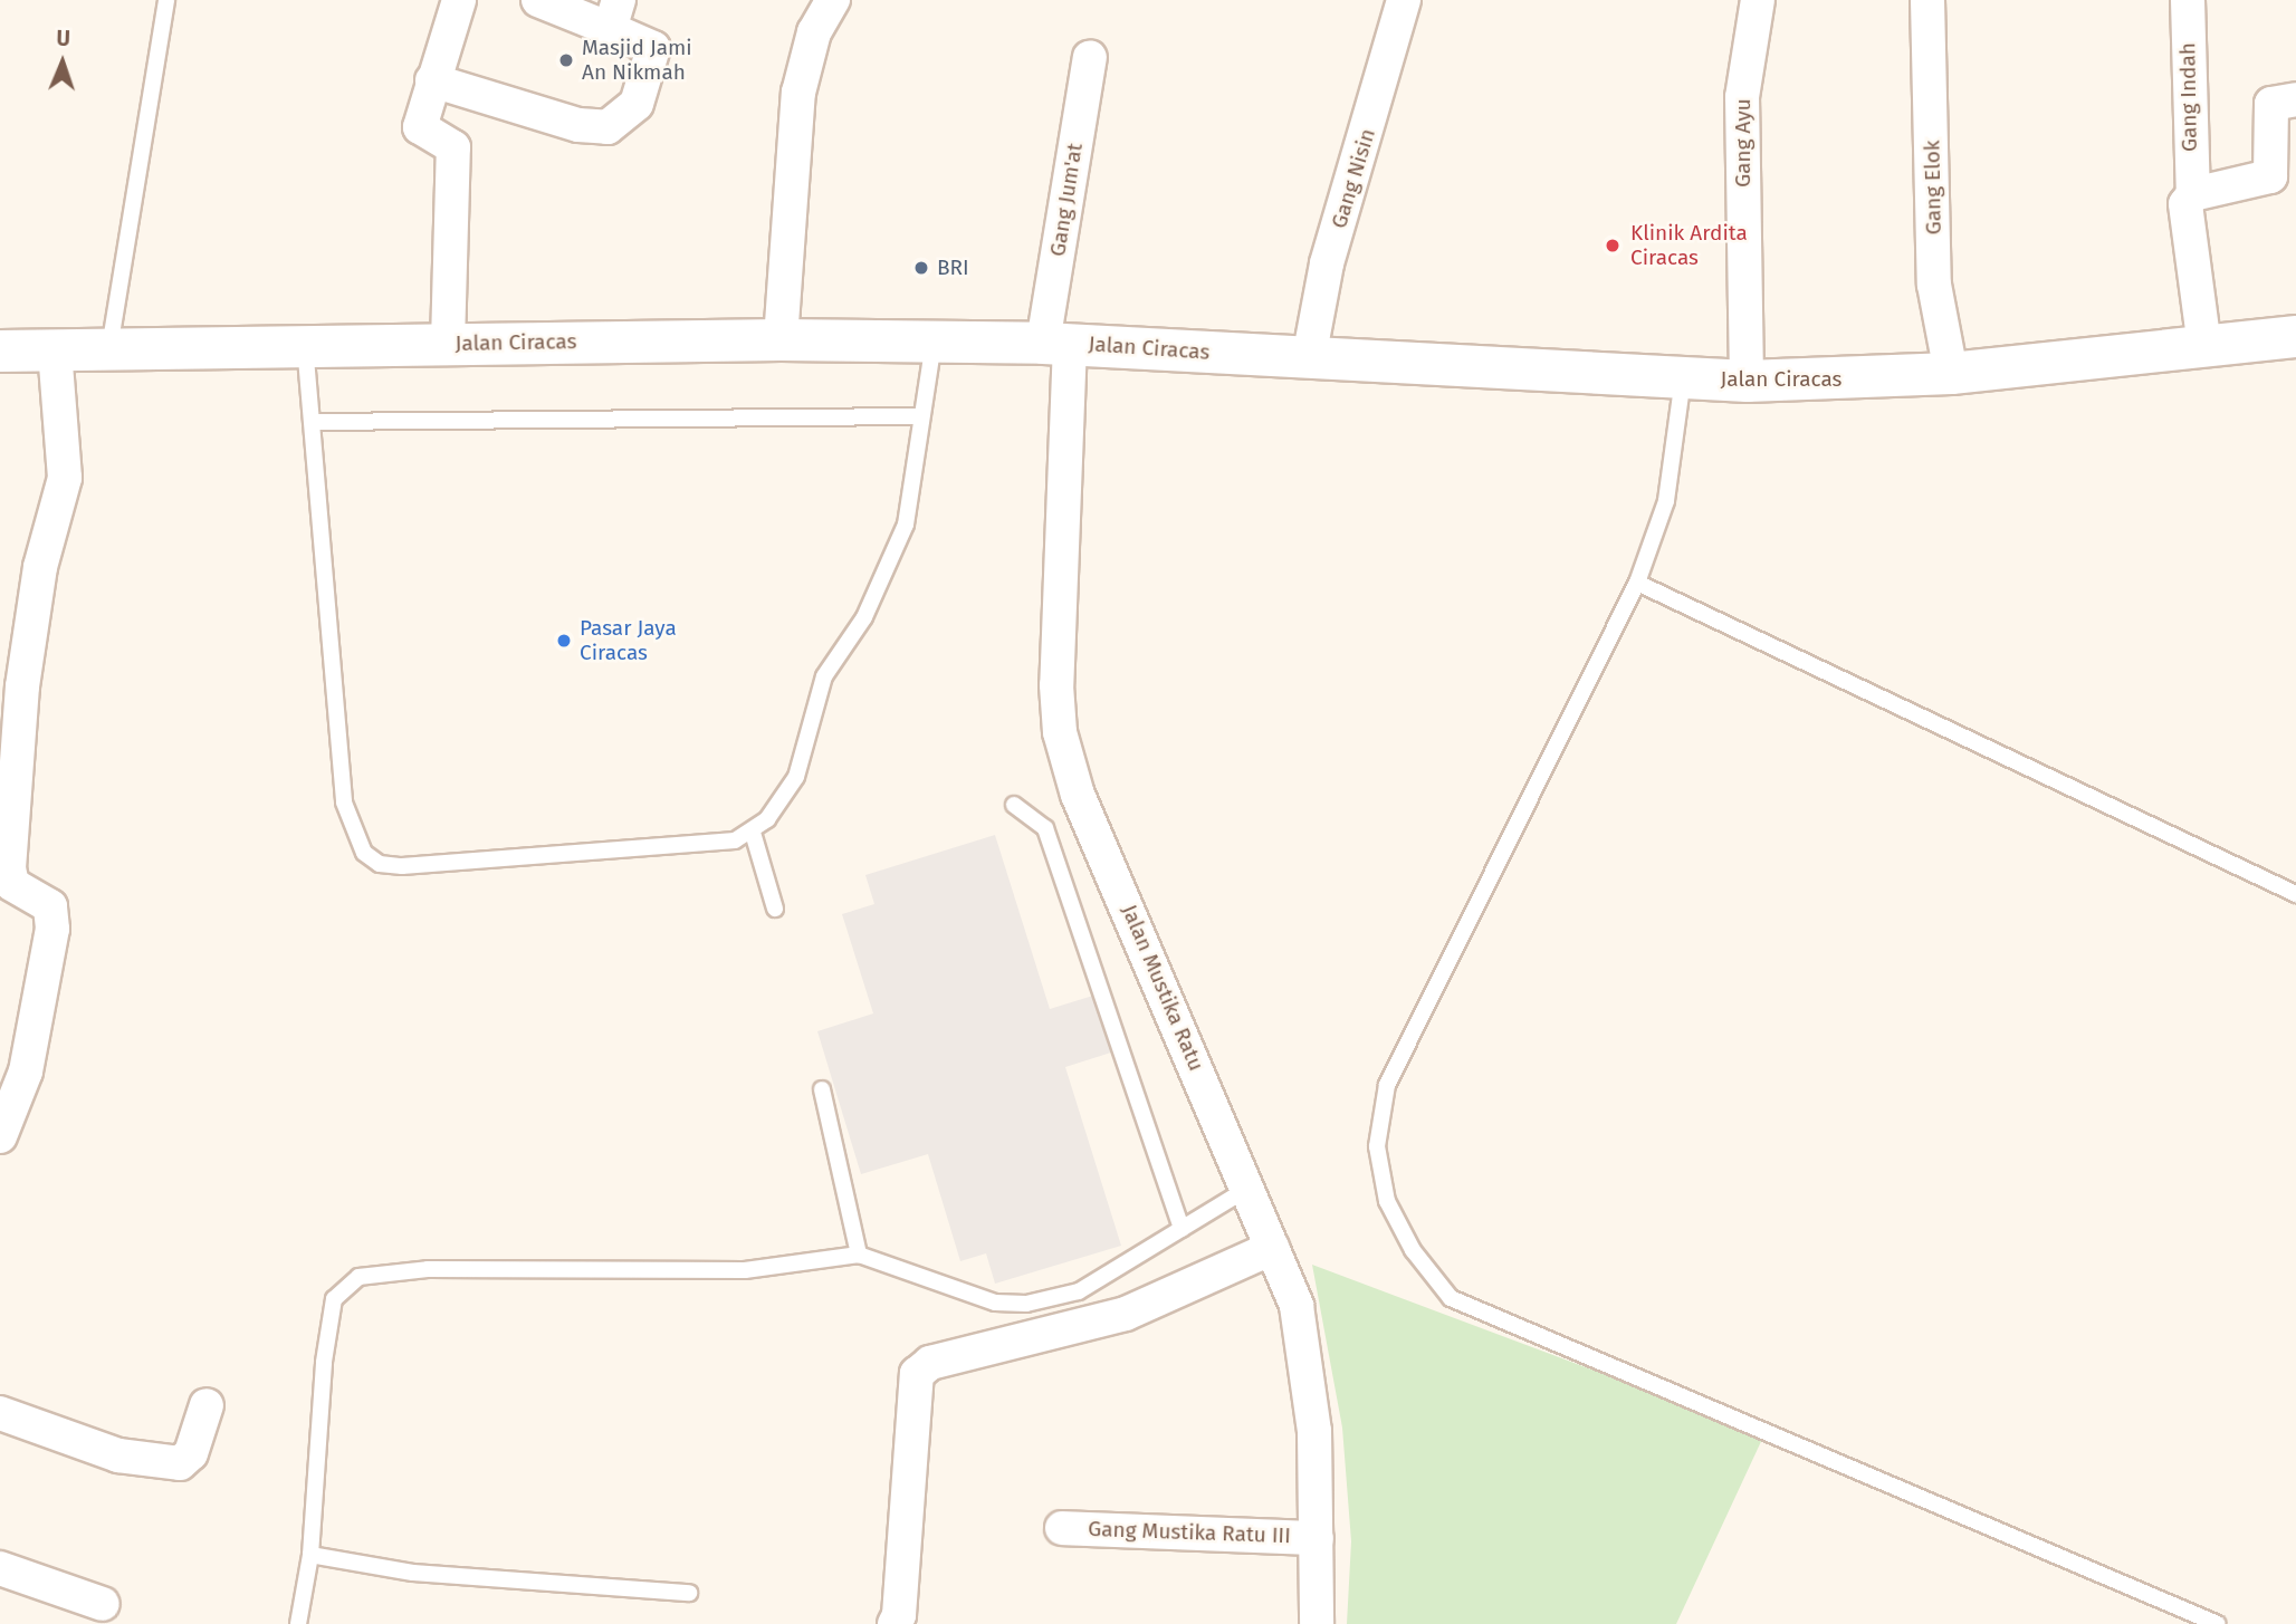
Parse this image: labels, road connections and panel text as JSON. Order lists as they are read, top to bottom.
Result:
{
  "streets": {
    "street": [
      "Gang Indah",
      "Gang Ayu",
      "Gang Nisin",
      "Gang Elok",
      "Gang Jum'at",
      "Jalan Ciracas",
      "Jalan Mustika Ratu",
      "Gang Mustika Ratu III"
    ]
  },
  "crossings": [
    ["Gang Indah", "Jalan Ciracas"],
    ["Gang Ayu", "Jalan Ciracas"],
    ["Gang Nisin", "Jalan Ciracas"],
    ["Gang Elok", "Jalan Ciracas"],
    ["Gang Jum'at", "Jalan Ciracas"],
    ["Gang Jum'at", "Jalan Mustika Ratu"],
    ["Jalan Ciracas", "Jalan Mustika Ratu"],
    ["Jalan Mustika Ratu", "Gang Mustika Ratu III"]
  ],
  "places": [
    "Masjid Jami An Nikmah",
    "Klinik Ardita Ciracas",
    "BRI",
    "Pasar Jaya Ciracas"
  ],
  "north": "top"
}
